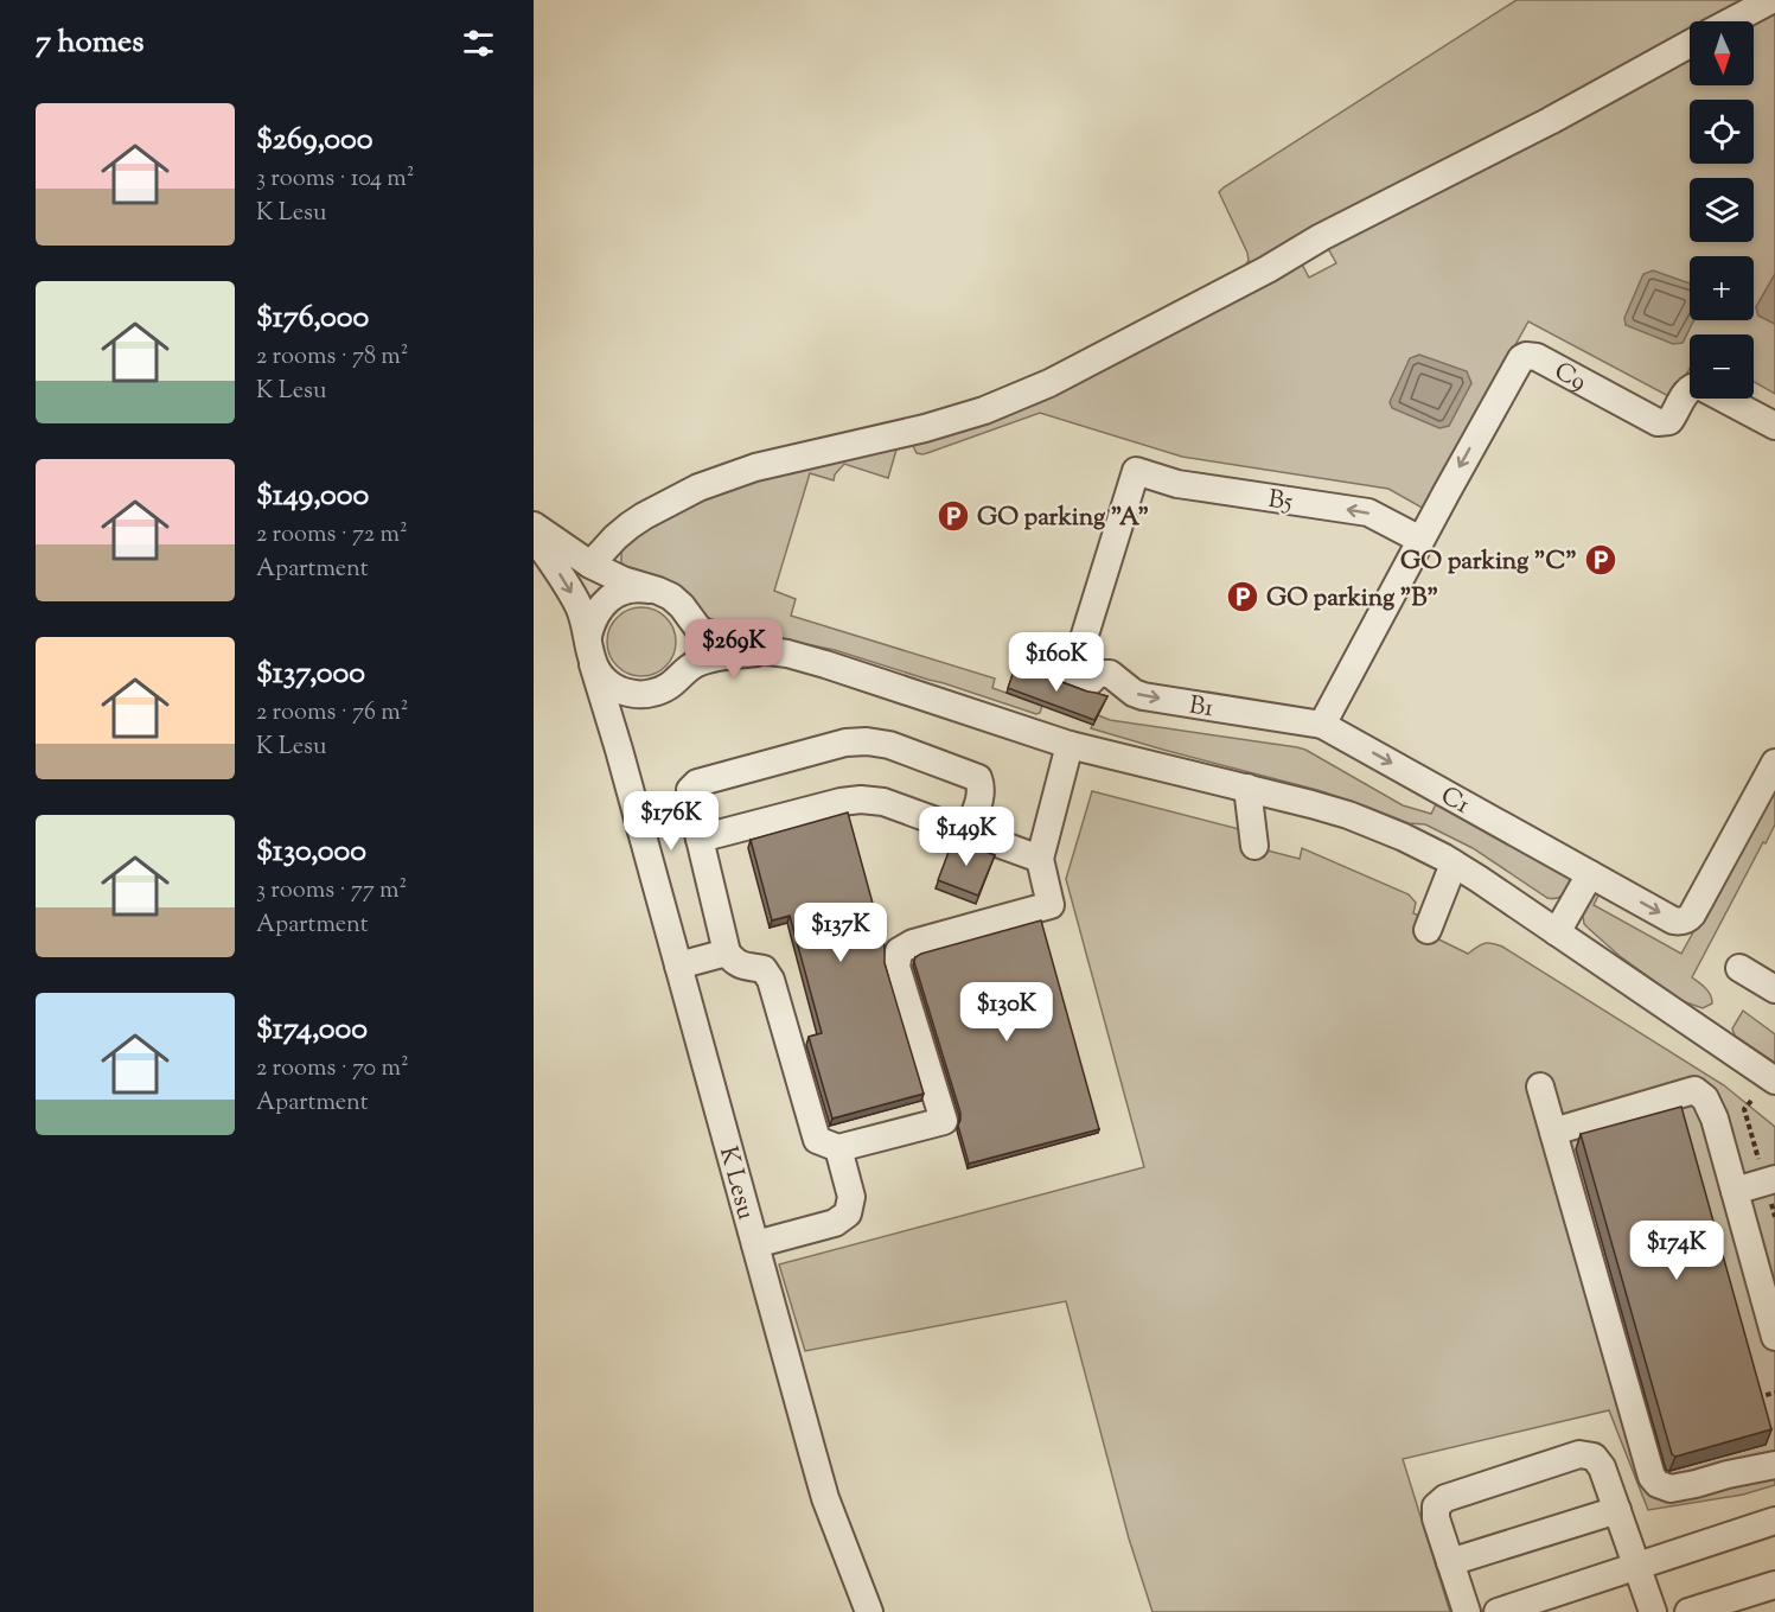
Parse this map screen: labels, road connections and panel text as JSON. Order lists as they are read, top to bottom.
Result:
{
  "streets": {
    "street": [
      "C9",
      "B5",
      "B1",
      "C1",
      "K Lesu"
    ]
  },
  "crossings": [
    ["C9", "B5"],
    ["C9", "B1"],
    ["C9", "C1"],
    ["B5", "B1"],
    ["B1", "C1"]
  ],
  "places": {
    "parking": ["GO parking \"A\"", "GO parking \"C\"", "GO parking \"B\""]
  },
  "north": "bottom",
  "page": {
    "heading": "7 homes",
    "map_buttons": ["+", "−"],
    "list": [
      {
        "name": "$269,000",
        "note": "3 rooms · 104 m² · K Lesu"
      },
      {
        "name": "$176,000",
        "note": "2 rooms · 78 m² · K Lesu"
      },
      {
        "name": "$149,000",
        "note": "2 rooms · 72 m² · Apartment"
      },
      {
        "name": "$137,000",
        "note": "2 rooms · 76 m² · K Lesu"
      },
      {
        "name": "$130,000",
        "note": "3 rooms · 77 m² · Apartment"
      },
      {
        "name": "$174,000",
        "note": "2 rooms · 70 m² · Apartment"
      }
    ],
    "price": [
      "$269K",
      "$160K",
      "$176K",
      "$149K",
      "$137K",
      "$130K",
      "$174K"
    ]
  }
}
